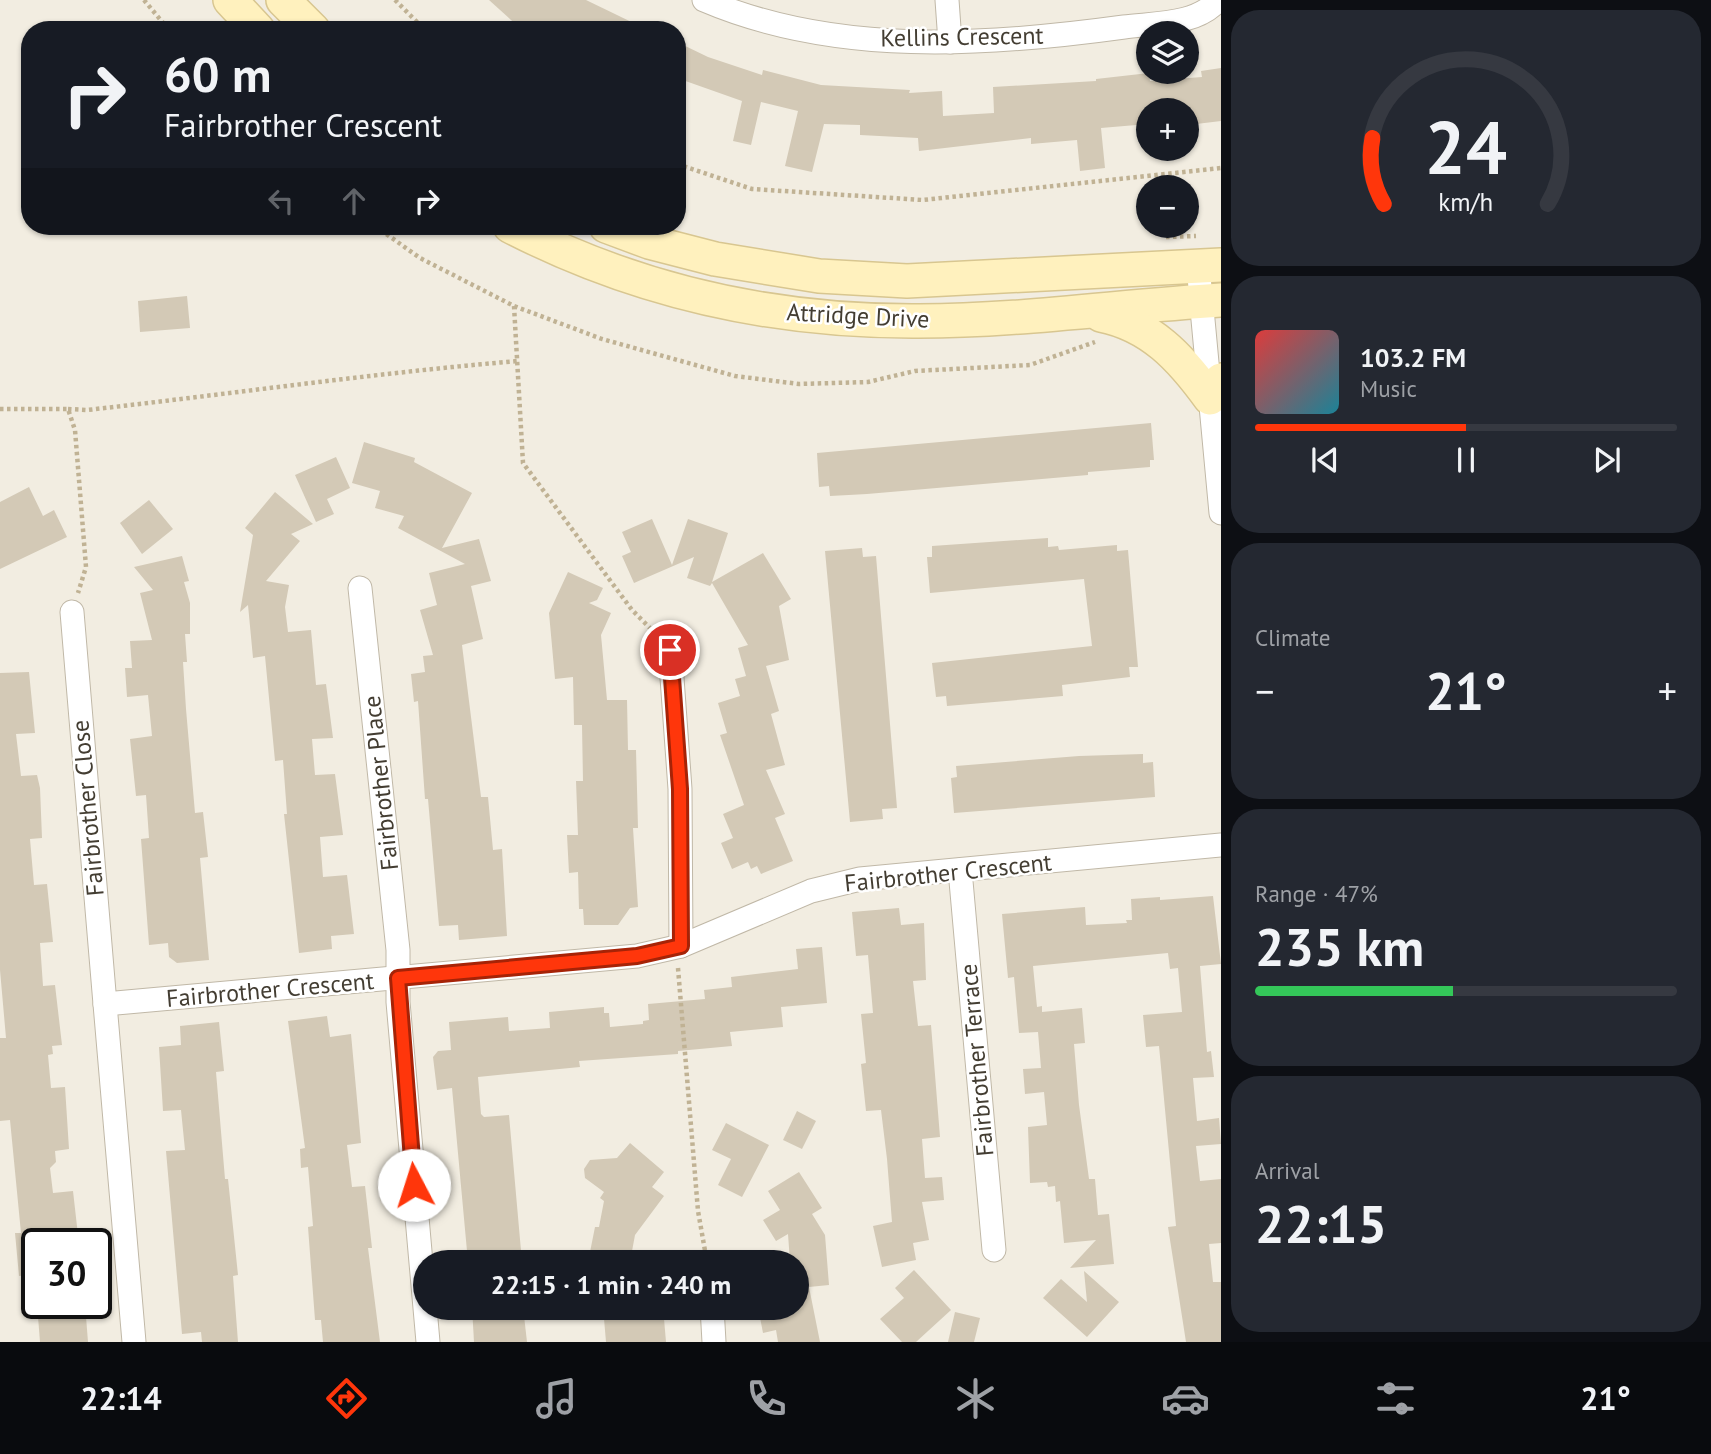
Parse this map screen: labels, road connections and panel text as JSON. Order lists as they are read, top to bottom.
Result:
{
  "streets": {
    "main road": ["Attridge Drive"],
    "street": [
      "Kellins Crescent",
      "Fairbrother Place",
      "Fairbrother Close",
      "Fairbrother Crescent",
      "Fairbrother Terrace"
    ]
  },
  "crossings": [
    ["Fairbrother Place", "Fairbrother Crescent"],
    ["Fairbrother Close", "Fairbrother Crescent"],
    ["Fairbrother Crescent", "Fairbrother Terrace"]
  ],
  "page": {
    "map_buttons": ["+", "−"],
    "turn": ["60 m", "Fairbrother Crescent"],
    "song": ["103.2 FM", "Music"],
    "tile": [
      "Climate",
      ["Range · 47%", "235 km"],
      ["Arrival", "22:15"]
    ],
    "heat": ["−", "21°", "+"],
    "limit": "30",
    "trip": "22:15 · 1 min · 240 m",
    "tabs": ["22:14", "21°"],
    "gauge": ["24", "km/h"]
  }
}
